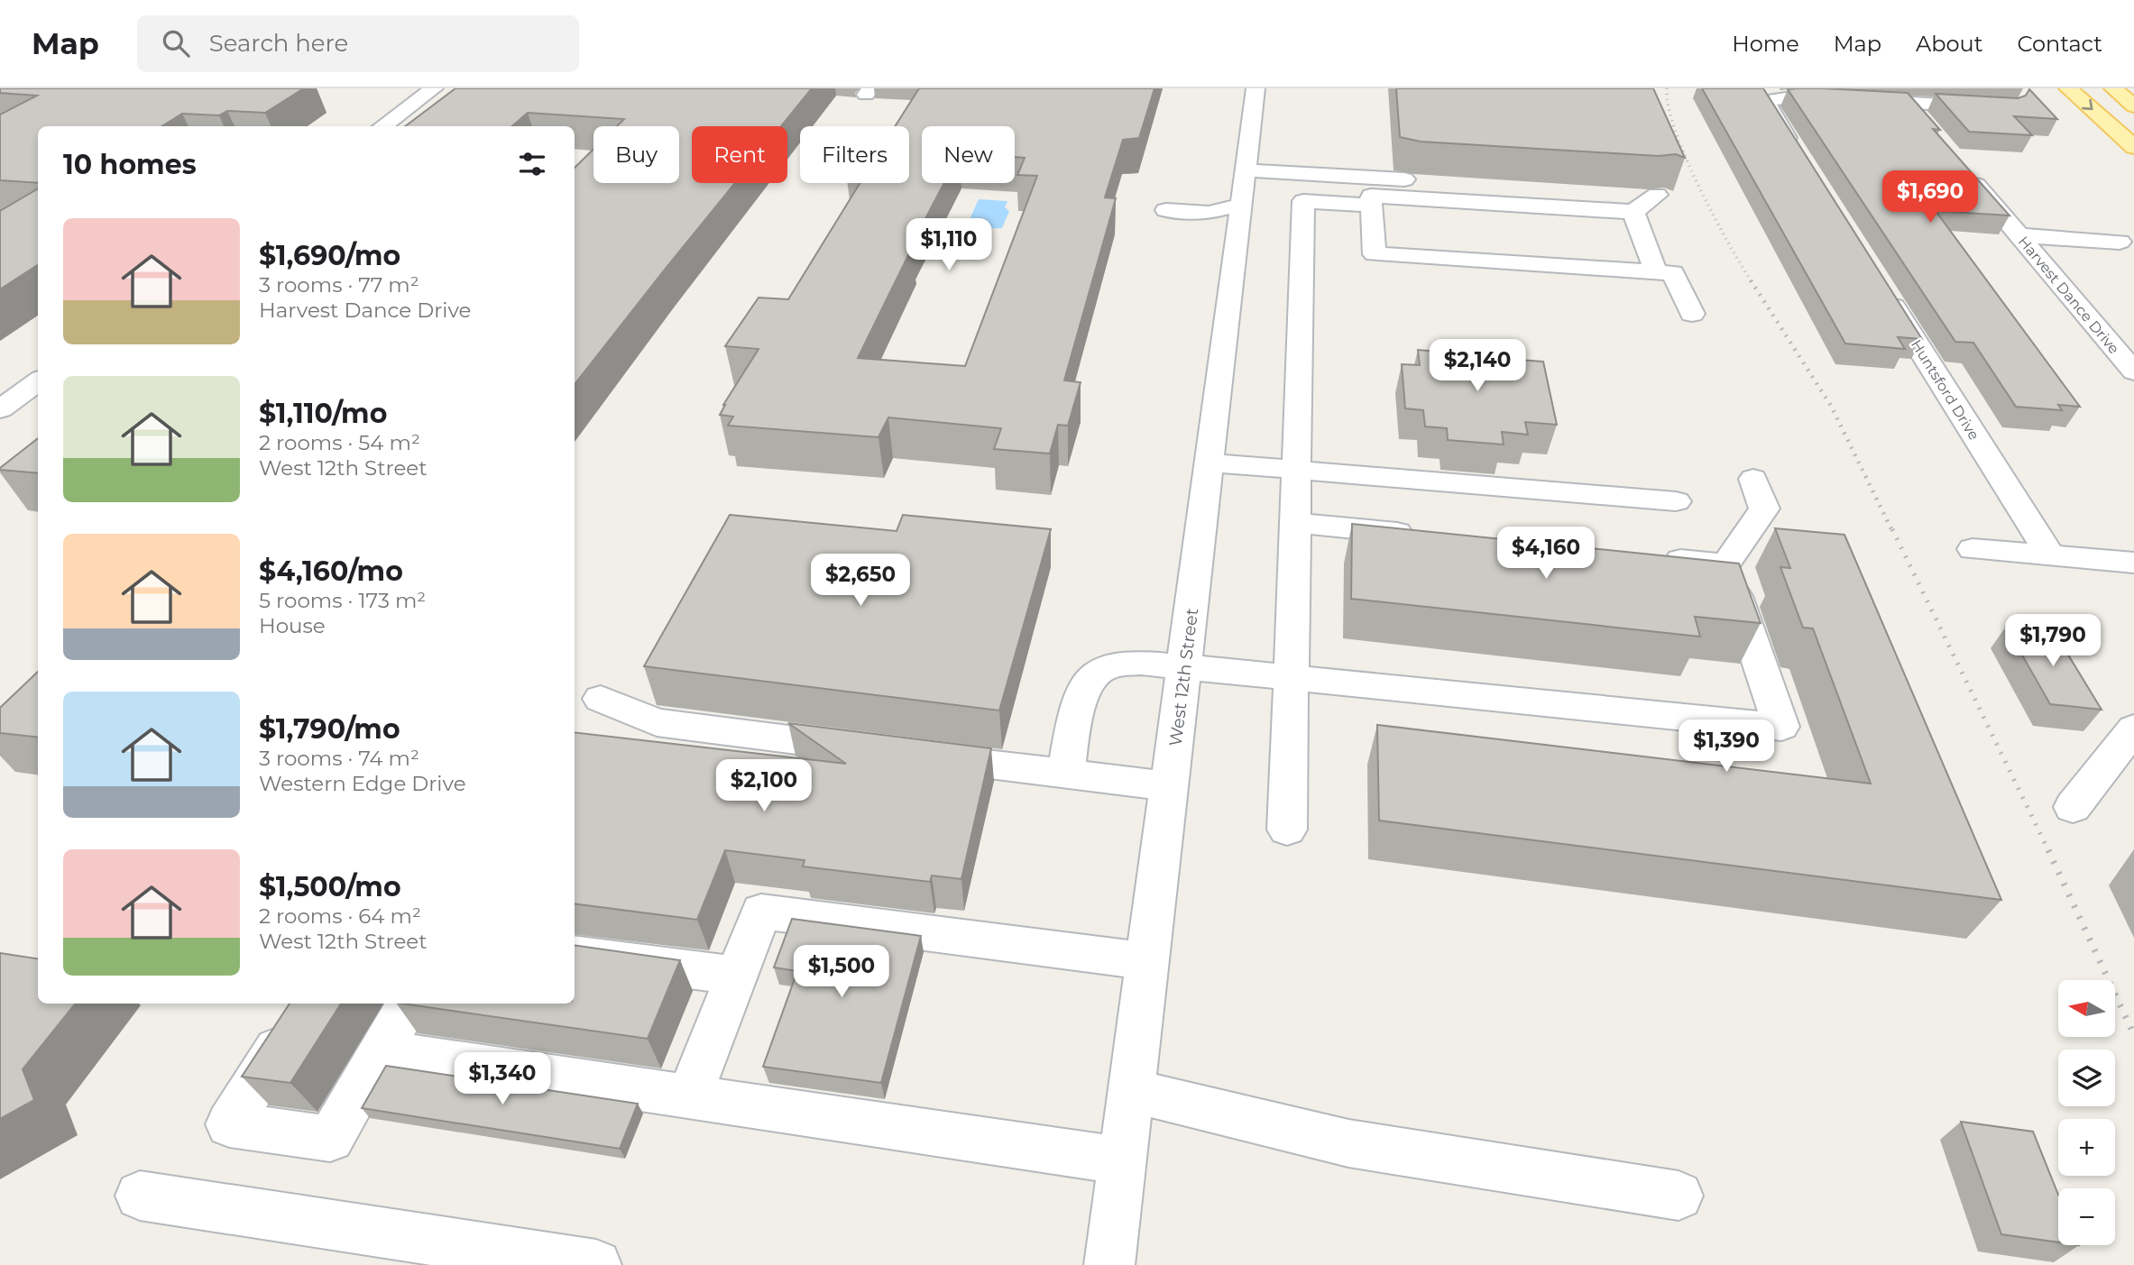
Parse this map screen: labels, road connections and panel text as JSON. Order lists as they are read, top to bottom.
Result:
{
  "streets": {
    "street": ["Harvest Dance Drive", "Huntsford Drive", "West 12th Street"]
  },
  "north": "left",
  "page": {
    "header": "Map",
    "search": "Search here",
    "nav": [
      "Home",
      "Map",
      "About",
      "Contact"
    ],
    "chip": [
      "Buy",
      "Rent",
      "Filters",
      "New"
    ],
    "heading": "10 homes",
    "price": [
      "$1,690",
      "$1,110",
      "$2,140",
      "$4,160",
      "$2,650",
      "$1,790",
      "$1,390",
      "$2,100",
      "$1,500",
      "$1,340"
    ],
    "list": [
      {
        "name": "$1,690/mo",
        "note": "3 rooms · 77 m² · Harvest Dance Drive"
      },
      {
        "name": "$1,110/mo",
        "note": "2 rooms · 54 m² · West 12th Street"
      },
      {
        "name": "$4,160/mo",
        "note": "5 rooms · 173 m² · House"
      },
      {
        "name": "$1,790/mo",
        "note": "3 rooms · 74 m² · Western Edge Drive"
      },
      {
        "name": "$1,500/mo",
        "note": "2 rooms · 64 m² · West 12th Street"
      }
    ],
    "map_buttons": ["+", "−"]
  }
}
